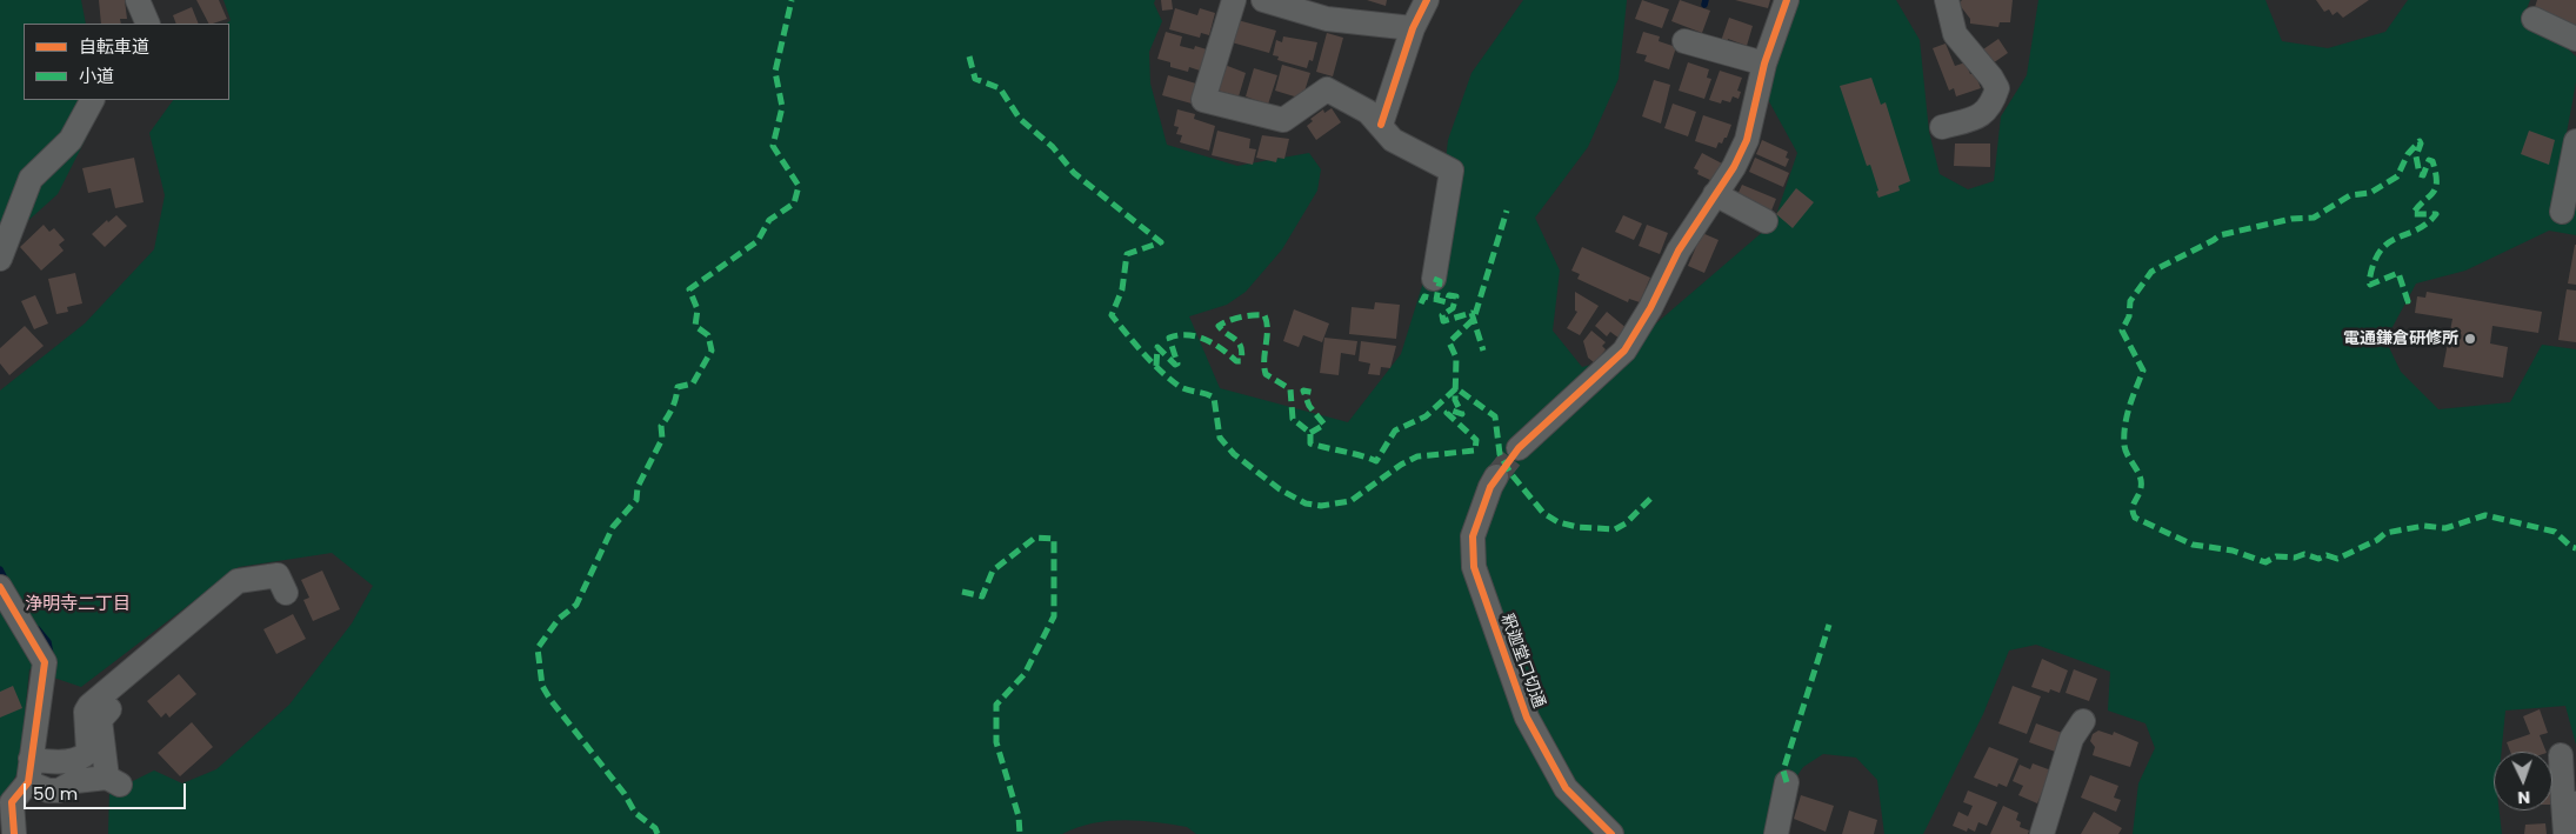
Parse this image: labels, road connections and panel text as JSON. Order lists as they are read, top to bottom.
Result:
{
  "streets": {
    "street": ["釈迦堂口切通"]
  },
  "districts": ["浄明寺二丁目"],
  "places": ["電通鎌倉研修所"],
  "legend": ["自転車道", "小道"],
  "scale_bar": "50 m",
  "north": "bottom"
}
